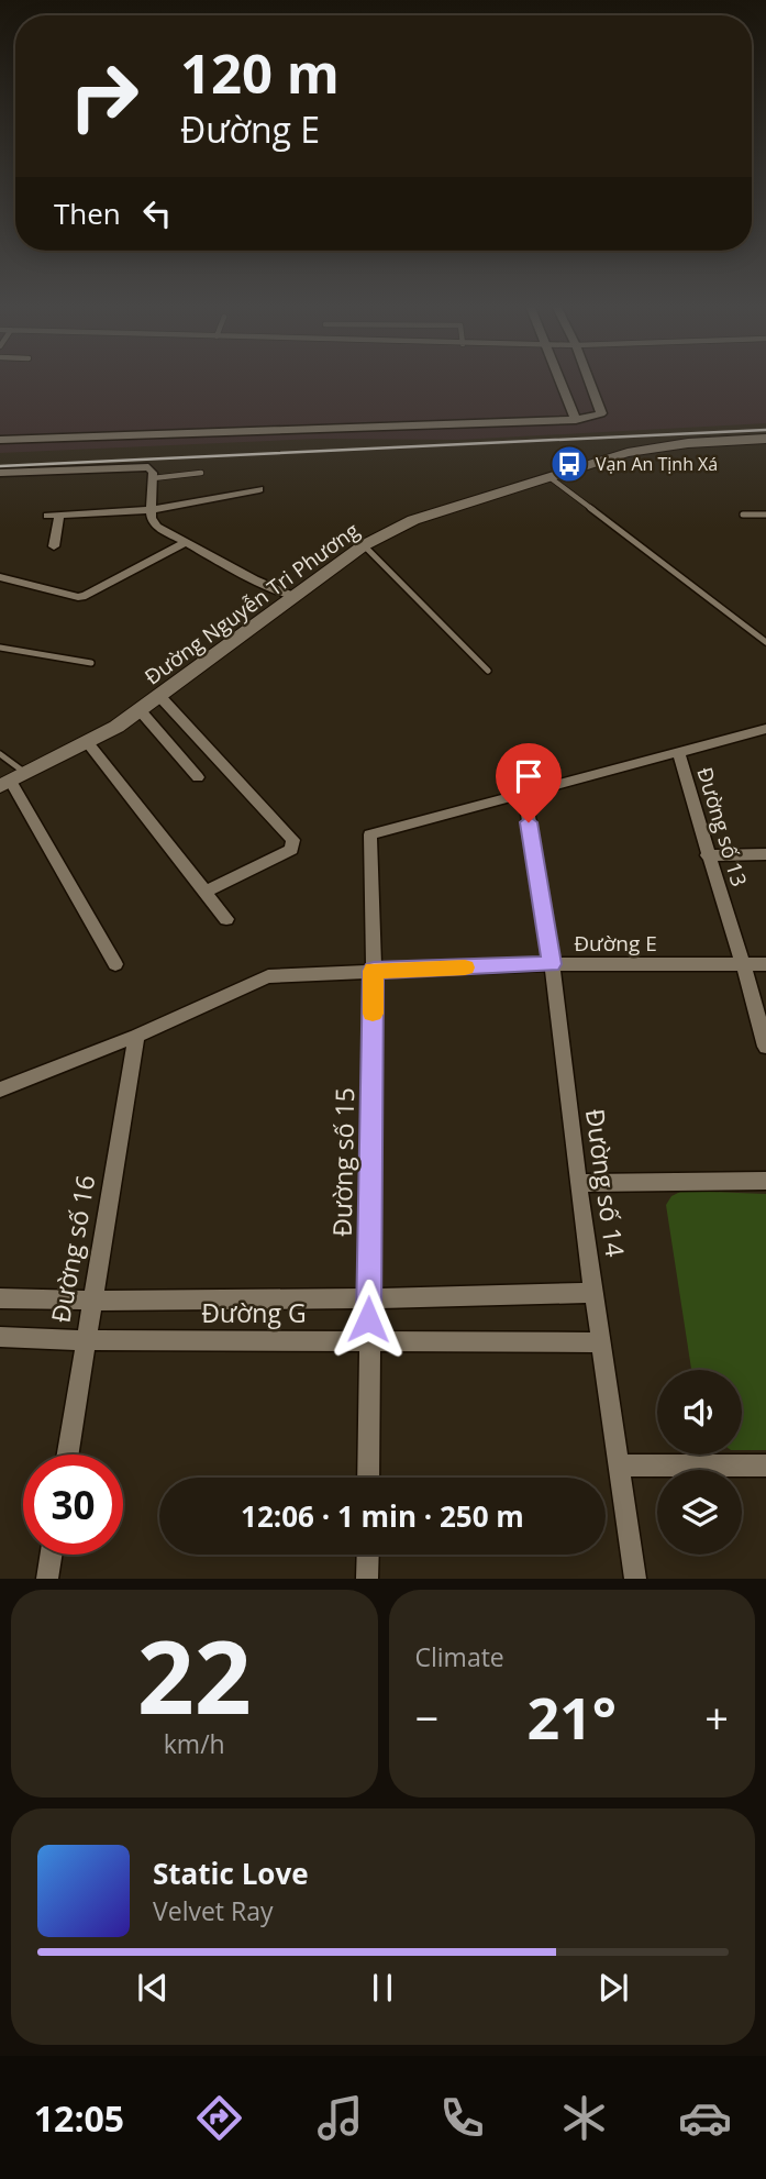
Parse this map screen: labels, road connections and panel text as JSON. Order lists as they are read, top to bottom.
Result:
{
  "streets": {
    "main road": ["Đường Nguyễn Tri Phương"],
    "street": [
      "Đường số 13",
      "Đường E",
      "Đường số 15",
      "Đường số 14",
      "Đường số 16",
      "Đường G"
    ]
  },
  "crossings": [
    ["Đường số 13", "Đường E"],
    ["Đường E", "Đường số 15"],
    ["Đường E", "Đường số 14"],
    ["Đường E", "Đường số 16"],
    ["Đường số 15", "Đường số 14"],
    ["Đường số 15", "Đường G"],
    ["Đường số 14", "Đường G"],
    ["Đường số 16", "Đường G"]
  ],
  "places": {
    "bus stop": ["Vạn An Tịnh Xá"]
  },
  "page": {
    "turn": ["120 m", "Đường E"],
    "then": "Then",
    "limit": "30",
    "trip": "12:06 · 1 min · 250 m",
    "tile": [
      ["22", "km/h"],
      "Climate"
    ],
    "heat": ["−", "21°", "+"],
    "song": ["Static Love", "Velvet Ray"],
    "tabs": "12:05"
  }
}
